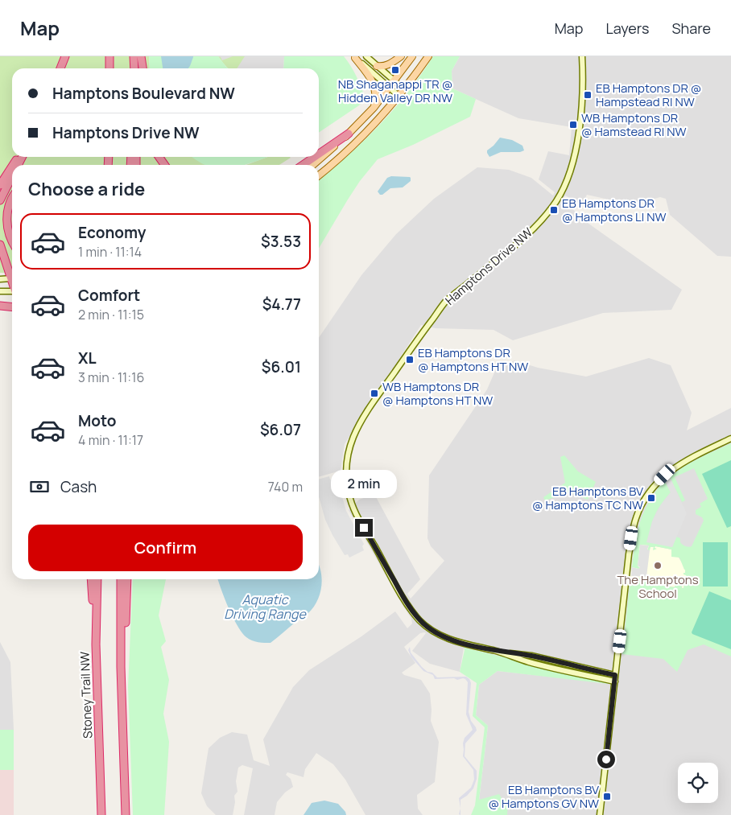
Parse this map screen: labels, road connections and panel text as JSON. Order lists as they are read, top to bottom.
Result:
{
  "streets": {
    "highway": ["Stoney Trail NW"],
    "street": ["Hamptons Drive NW"]
  },
  "water": ["Aquatic Driving Range"],
  "places": {
    "transit": [
      "NB Shaganappi TR @ Hidden Valley DR NW",
      "EB Hamptons DR @ Hampstead RI NW",
      "WB Hamptons DR @ Hamstead RI NW",
      "EB Hamptons DR @ Hamptons LI NW",
      "EB Hamptons DR @ Hamptons HT NW",
      "WB Hamptons DR @ Hamptons HT NW",
      "EB Hamptons BV @ Hamptons TC NW",
      "EB Hamptons BV @ Hamptons GV NW"
    ],
    "other": ["The Hamptons School"]
  },
  "page": {
    "header": "Map",
    "nav": ["Map", "Layers", "Share"],
    "banner": ["Hamptons Boulevard NW", "Hamptons Drive NW"],
    "heading": "Choose a ride",
    "list": [
      {
        "name": "Economy",
        "note": "1 min · 11:14",
        "value": "$3.53"
      },
      {
        "name": "Comfort",
        "note": "2 min · 11:15",
        "value": "$4.77"
      },
      {
        "name": "XL",
        "note": "3 min · 11:16",
        "value": "$6.01"
      },
      {
        "name": "Moto",
        "note": "4 min · 11:17",
        "value": "$6.07"
      }
    ],
    "pay": ["Cash", "740 m"],
    "bubble": "2 min",
    "buttons": "Confirm"
  }
}
